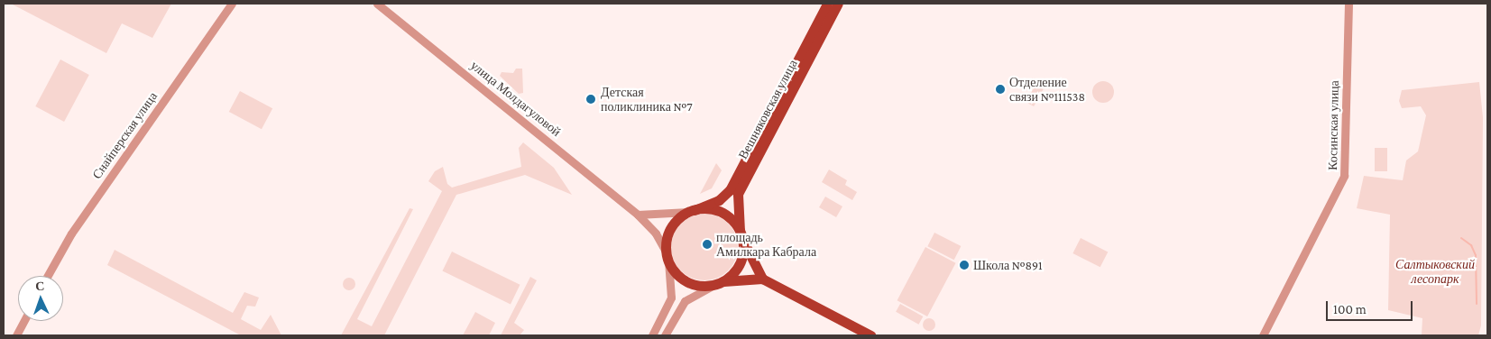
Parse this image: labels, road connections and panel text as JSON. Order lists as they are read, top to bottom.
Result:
{
  "streets": {
    "main road": ["Вешняковская улица"],
    "street": ["улица Молдагуловой", "Косинская улица", "Снайперская улица"]
  },
  "crossings": [
    ["улица Молдагуловой", "Вешняковская улица"]
  ],
  "parks": ["Салтыковский лесопарк"],
  "places": [
    "Отделение связи №111538",
    "Детская поликлиника №7",
    "площадь Амилкара Кабрала",
    "Школа №891"
  ],
  "scale_bar": "100 m",
  "north": "top"
}
